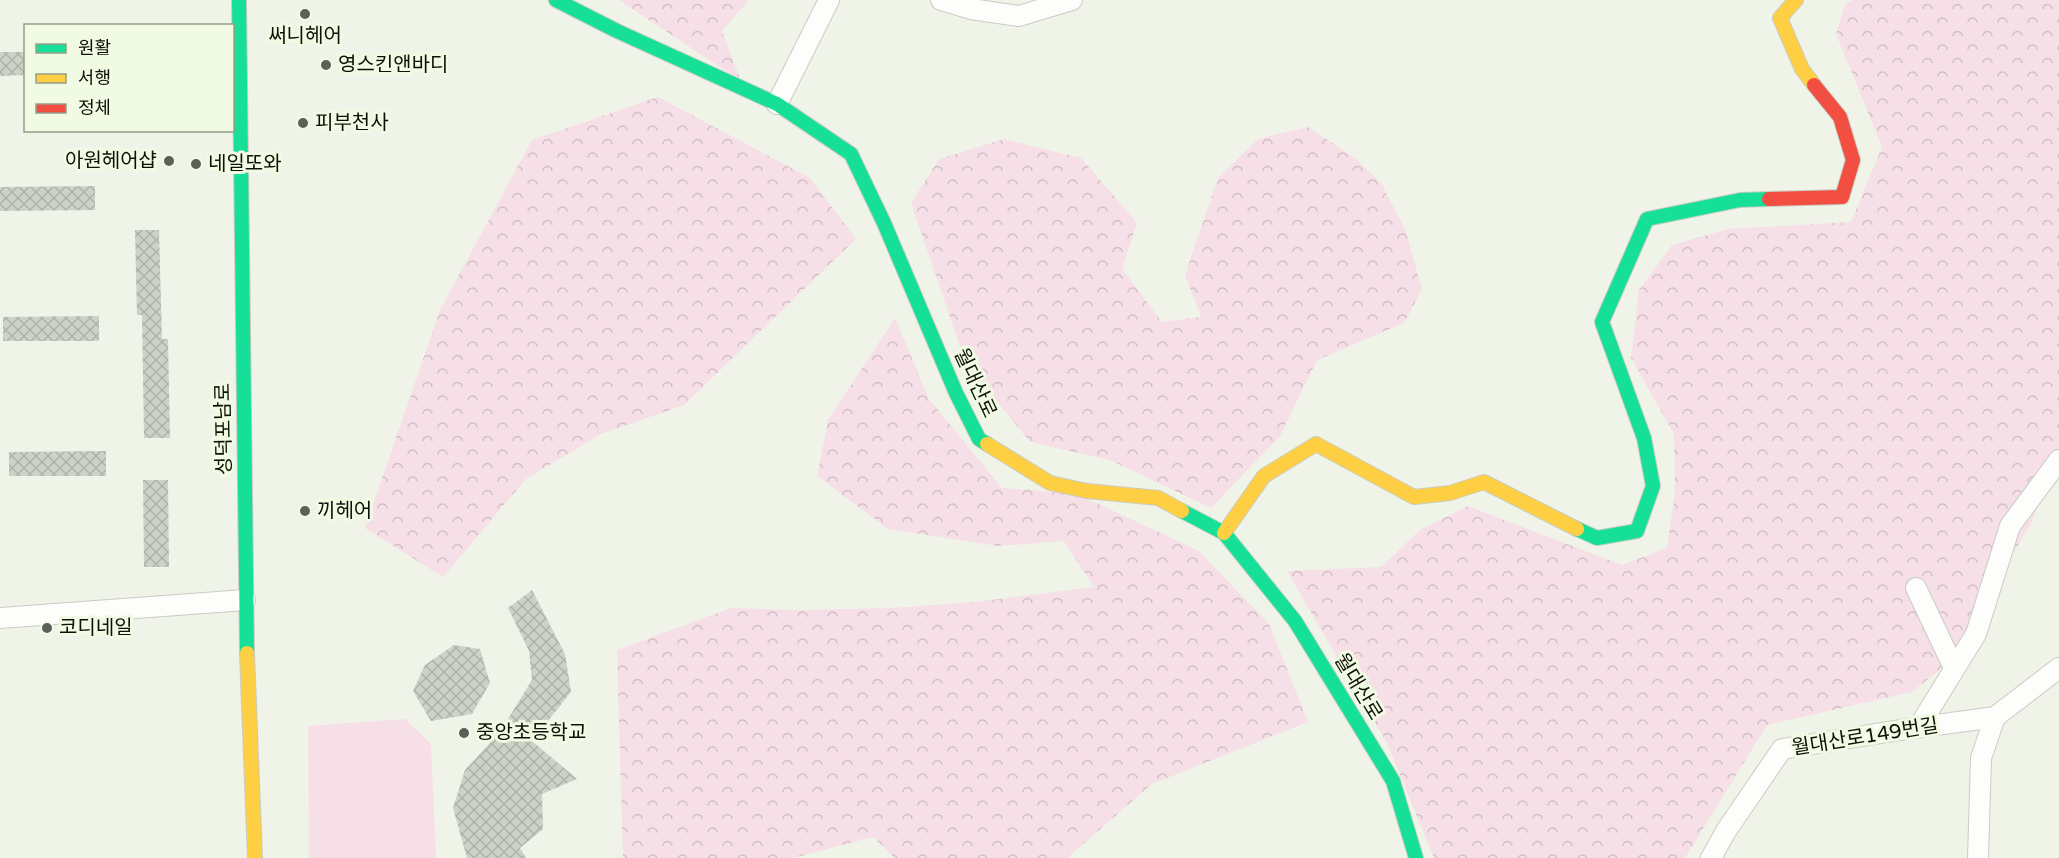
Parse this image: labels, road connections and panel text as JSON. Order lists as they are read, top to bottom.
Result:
{
  "streets": {
    "street": ["월대산로", "성덕포남로", "월대산로149번길"]
  },
  "places": [
    "써니헤어",
    "영스킨앤바디",
    "피부천사",
    "아원헤어샵",
    "네일또와",
    "끼헤어",
    "코디네일",
    "중앙초등학교"
  ],
  "legend": ["원활", "서행", "정체"]
}
